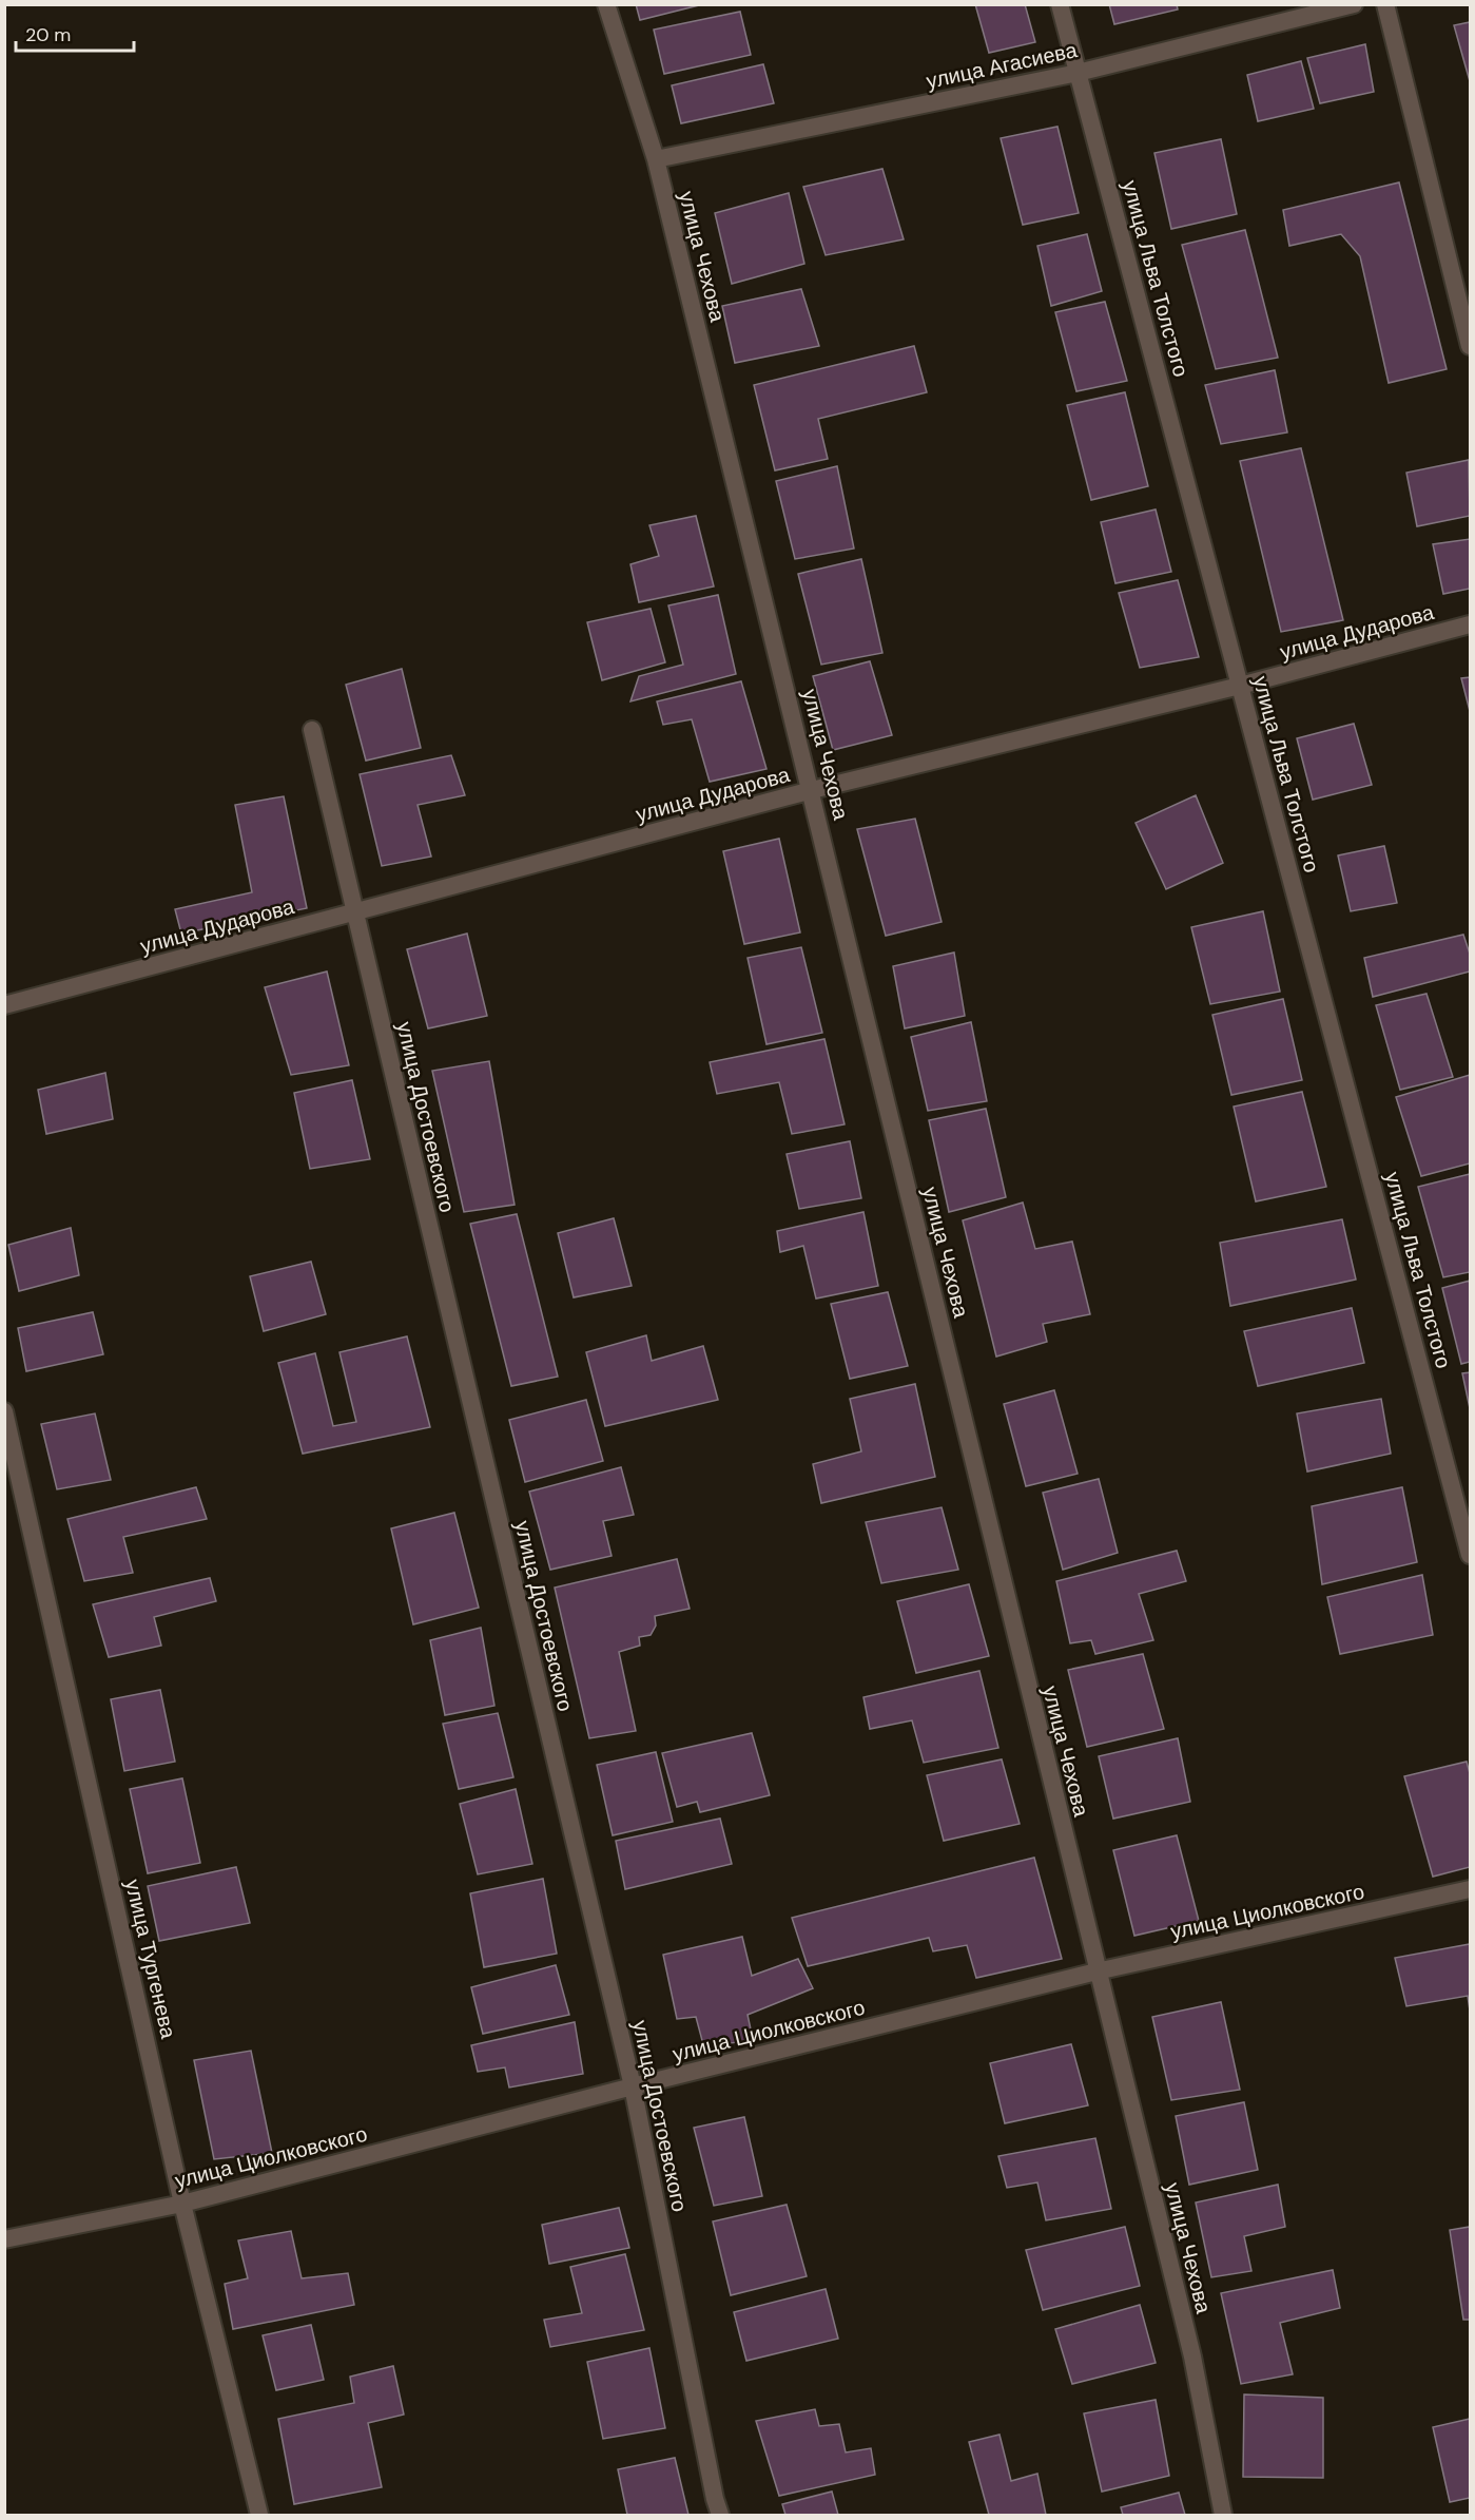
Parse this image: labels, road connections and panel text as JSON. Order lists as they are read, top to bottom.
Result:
{
  "streets": {
    "street": [
      "улица Агасиева",
      "улица Чехова",
      "улица Льва Толстого",
      "улица Дударова",
      "улица Достоевского",
      "улица Циолковского",
      "улица Тургенева"
    ]
  },
  "crossings": [
    ["улица Агасиева", "улица Чехова"],
    ["улица Агасиева", "улица Льва Толстого"],
    ["улица Чехова", "улица Дударова"],
    ["улица Чехова", "улица Циолковского"],
    ["улица Льва Толстого", "улица Дударова"],
    ["улица Дударова", "улица Достоевского"],
    ["улица Достоевского", "улица Циолковского"],
    ["улица Циолковского", "улица Тургенева"]
  ],
  "scale_bar": "20 m"
}
